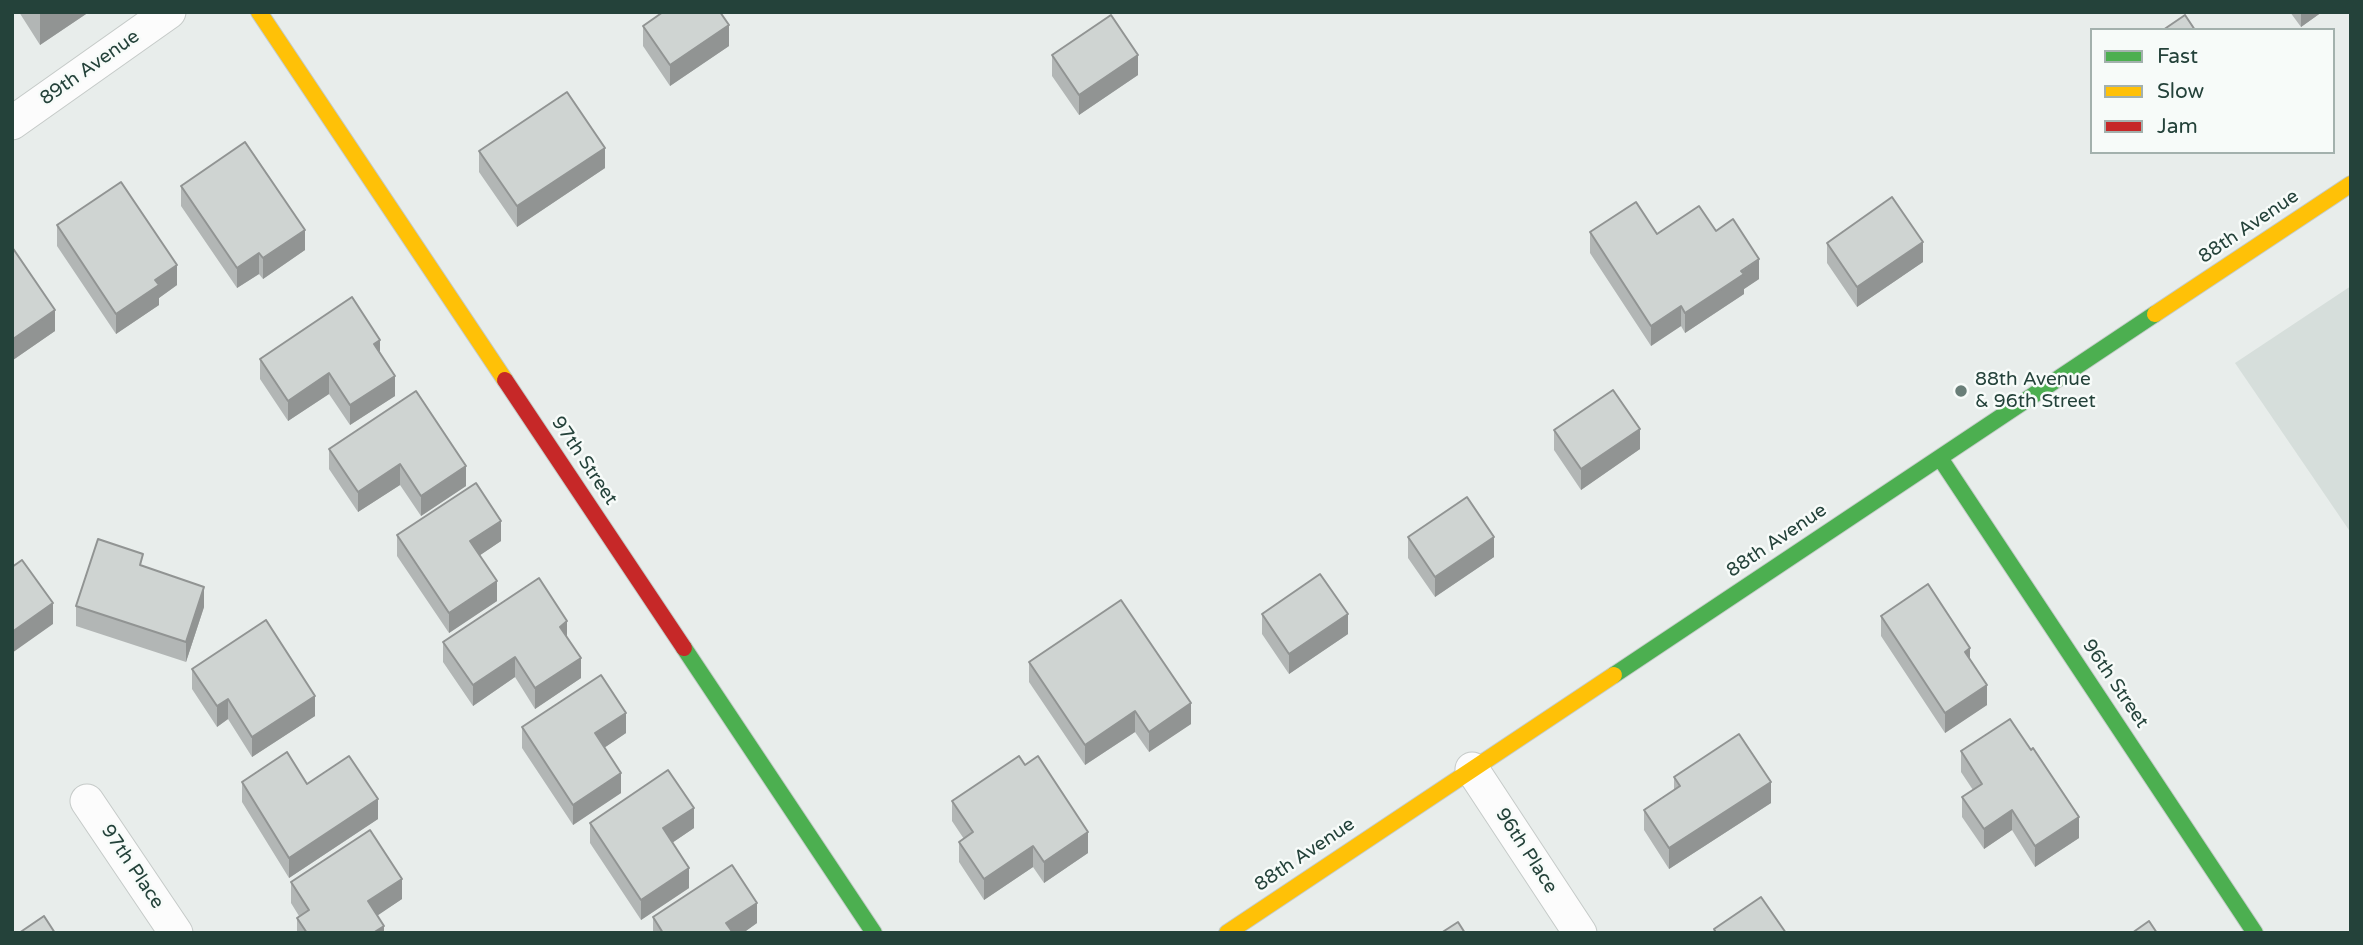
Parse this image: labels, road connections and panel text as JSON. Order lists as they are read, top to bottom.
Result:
{
  "streets": {
    "street": [
      "89th Avenue",
      "88th Avenue",
      "97th Street",
      "96th Street",
      "96th Place",
      "97th Place"
    ]
  },
  "crossings": [
    ["88th Avenue", "96th Street"],
    ["88th Avenue", "96th Place"]
  ],
  "places": ["88th Avenue & 96th Street"],
  "legend": ["Fast", "Slow", "Jam"]
}
